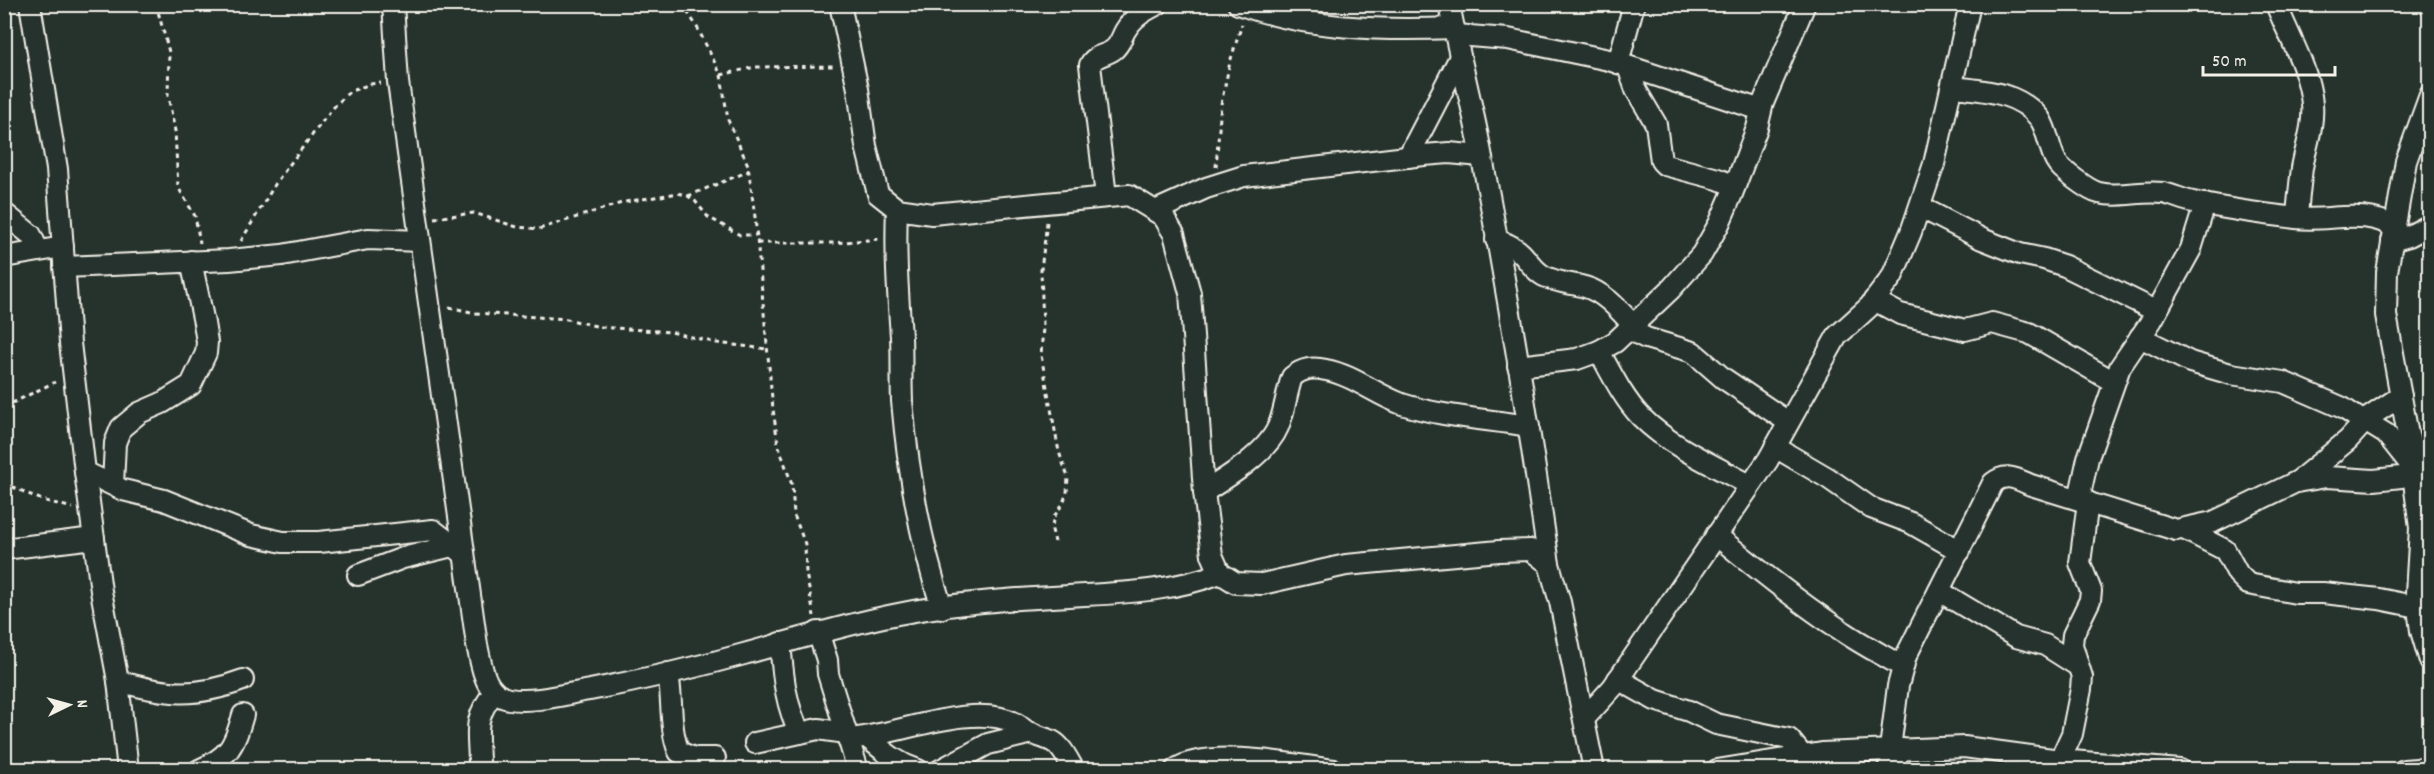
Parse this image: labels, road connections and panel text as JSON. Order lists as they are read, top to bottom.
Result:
{
  "scale_bar": "50 m",
  "north": "right"
}
